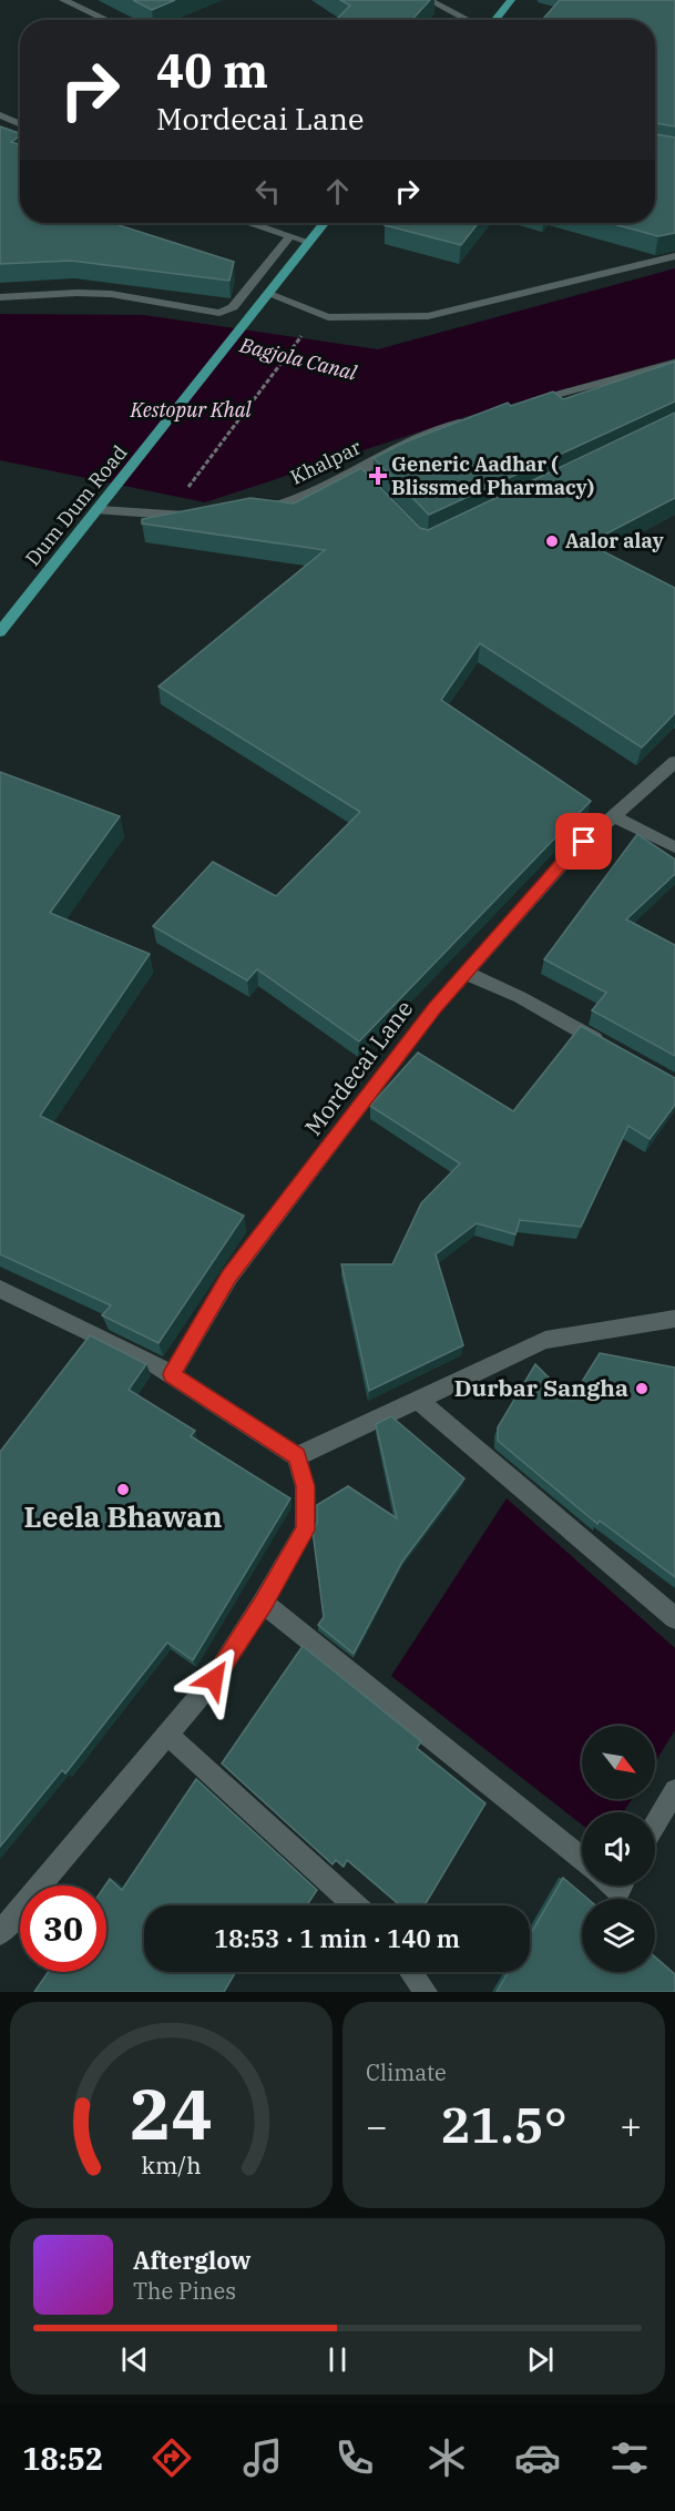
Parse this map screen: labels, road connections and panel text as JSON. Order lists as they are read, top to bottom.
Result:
{
  "streets": {
    "main road": ["Dum Dum Road"],
    "street": ["Khalpar", "Mordecai Lane"]
  },
  "water": ["Bagjola Canal", "Kestopur Khal"],
  "places": {
    "health": ["Generic Aadhar ( Blissmed Pharmacy)"],
    "other": ["Aalor alay", "Durbar Sangha", "Leela Bhawan"]
  },
  "north": "bottom right",
  "page": {
    "turn": ["40 m", "Mordecai Lane"],
    "limit": "30",
    "trip": "18:53 · 1 min · 140 m",
    "tile": "Climate",
    "heat": ["−", "21.5°", "+"],
    "song": ["Afterglow", "The Pines"],
    "tabs": "18:52",
    "gauge": ["24", "km/h"]
  }
}
